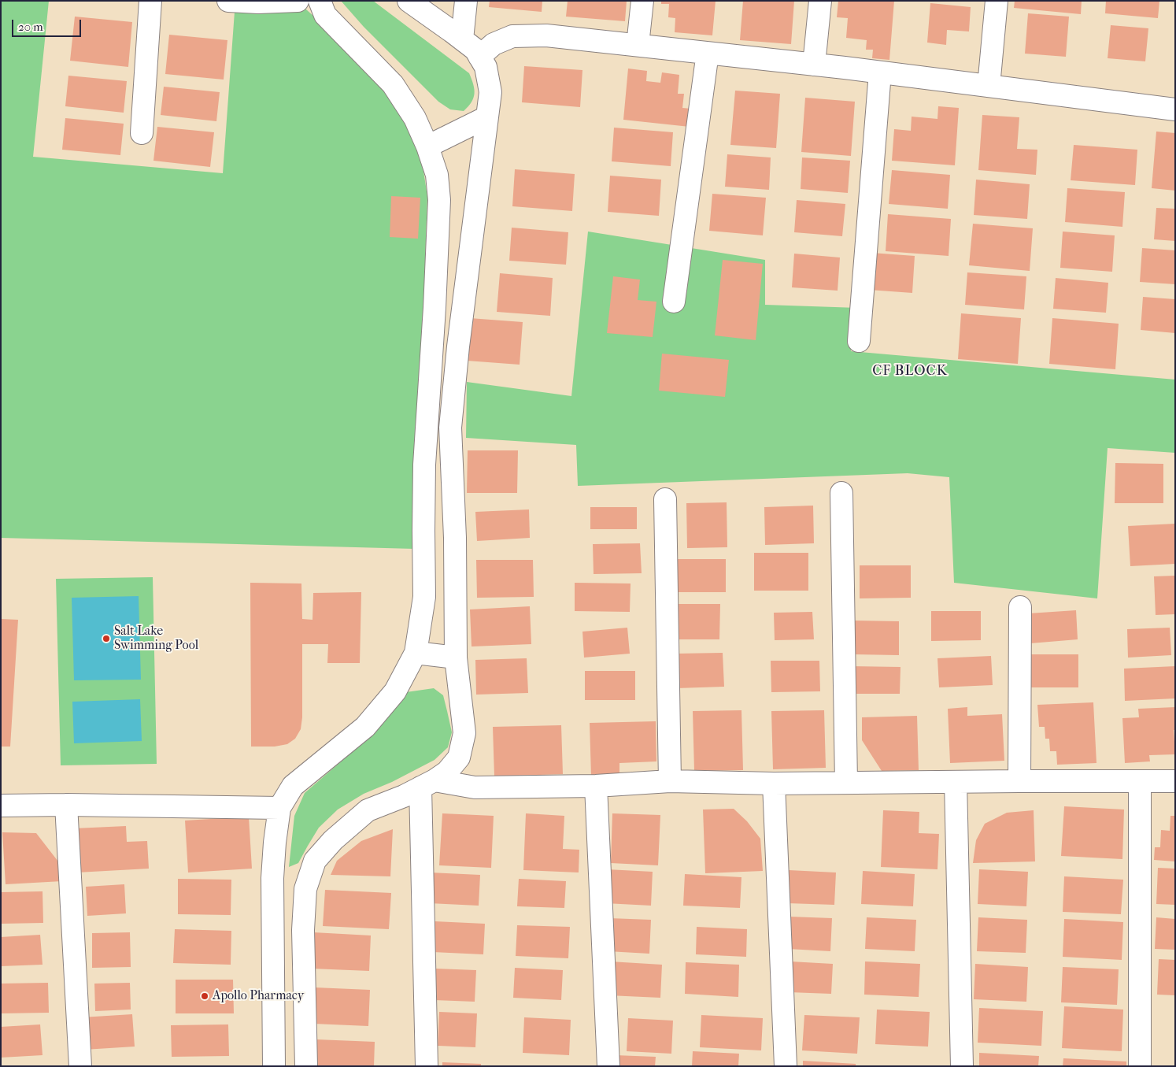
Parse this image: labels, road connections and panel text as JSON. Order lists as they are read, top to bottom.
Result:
{
  "districts": ["CF BLOCK"],
  "places": ["Salt Lake Swimming Pool", "Apollo Pharmacy"],
  "scale_bar": "20 m"
}
